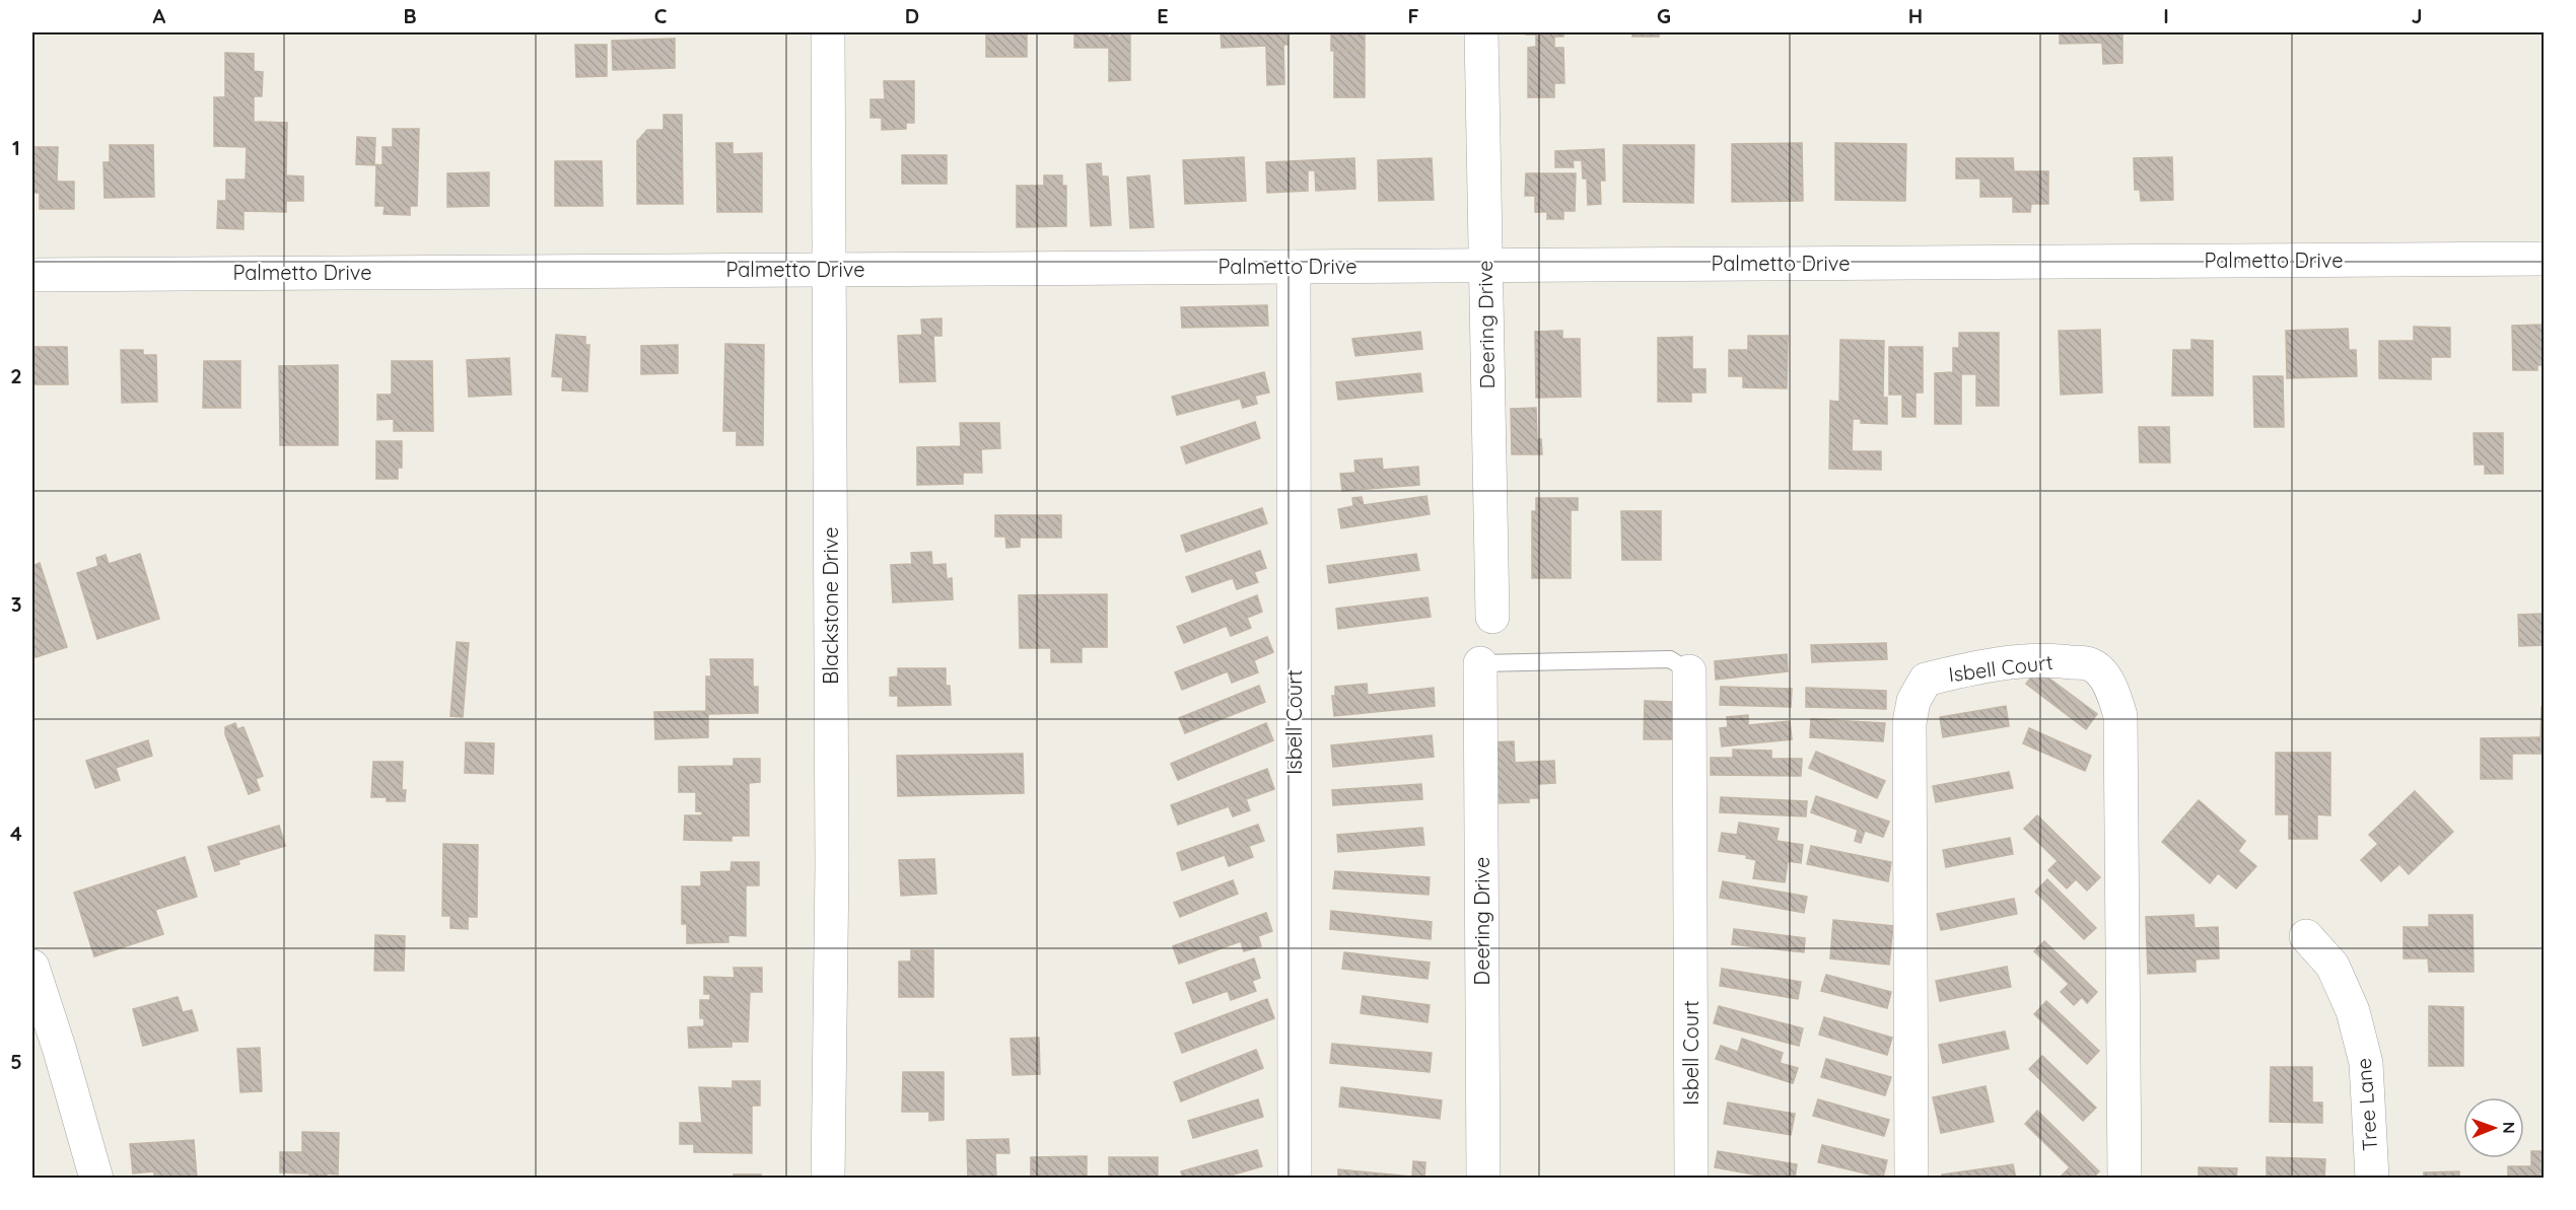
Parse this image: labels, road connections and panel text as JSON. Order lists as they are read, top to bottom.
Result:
{
  "streets": {
    "street": [
      "Palmetto Drive",
      "Deering Drive",
      "Blackstone Drive",
      "Isbell Court",
      "Tree Lane"
    ]
  },
  "crossings": [
    ["Palmetto Drive", "Deering Drive"],
    ["Palmetto Drive", "Blackstone Drive"],
    ["Palmetto Drive", "Isbell Court"]
  ],
  "north": "right",
  "grid": {
    "columns": [
      "A",
      "B",
      "C",
      "D",
      "E",
      "F",
      "G",
      "H",
      "I",
      "J"
    ],
    "rows": [
      "1",
      "2",
      "3",
      "4",
      "5"
    ]
  }
}
